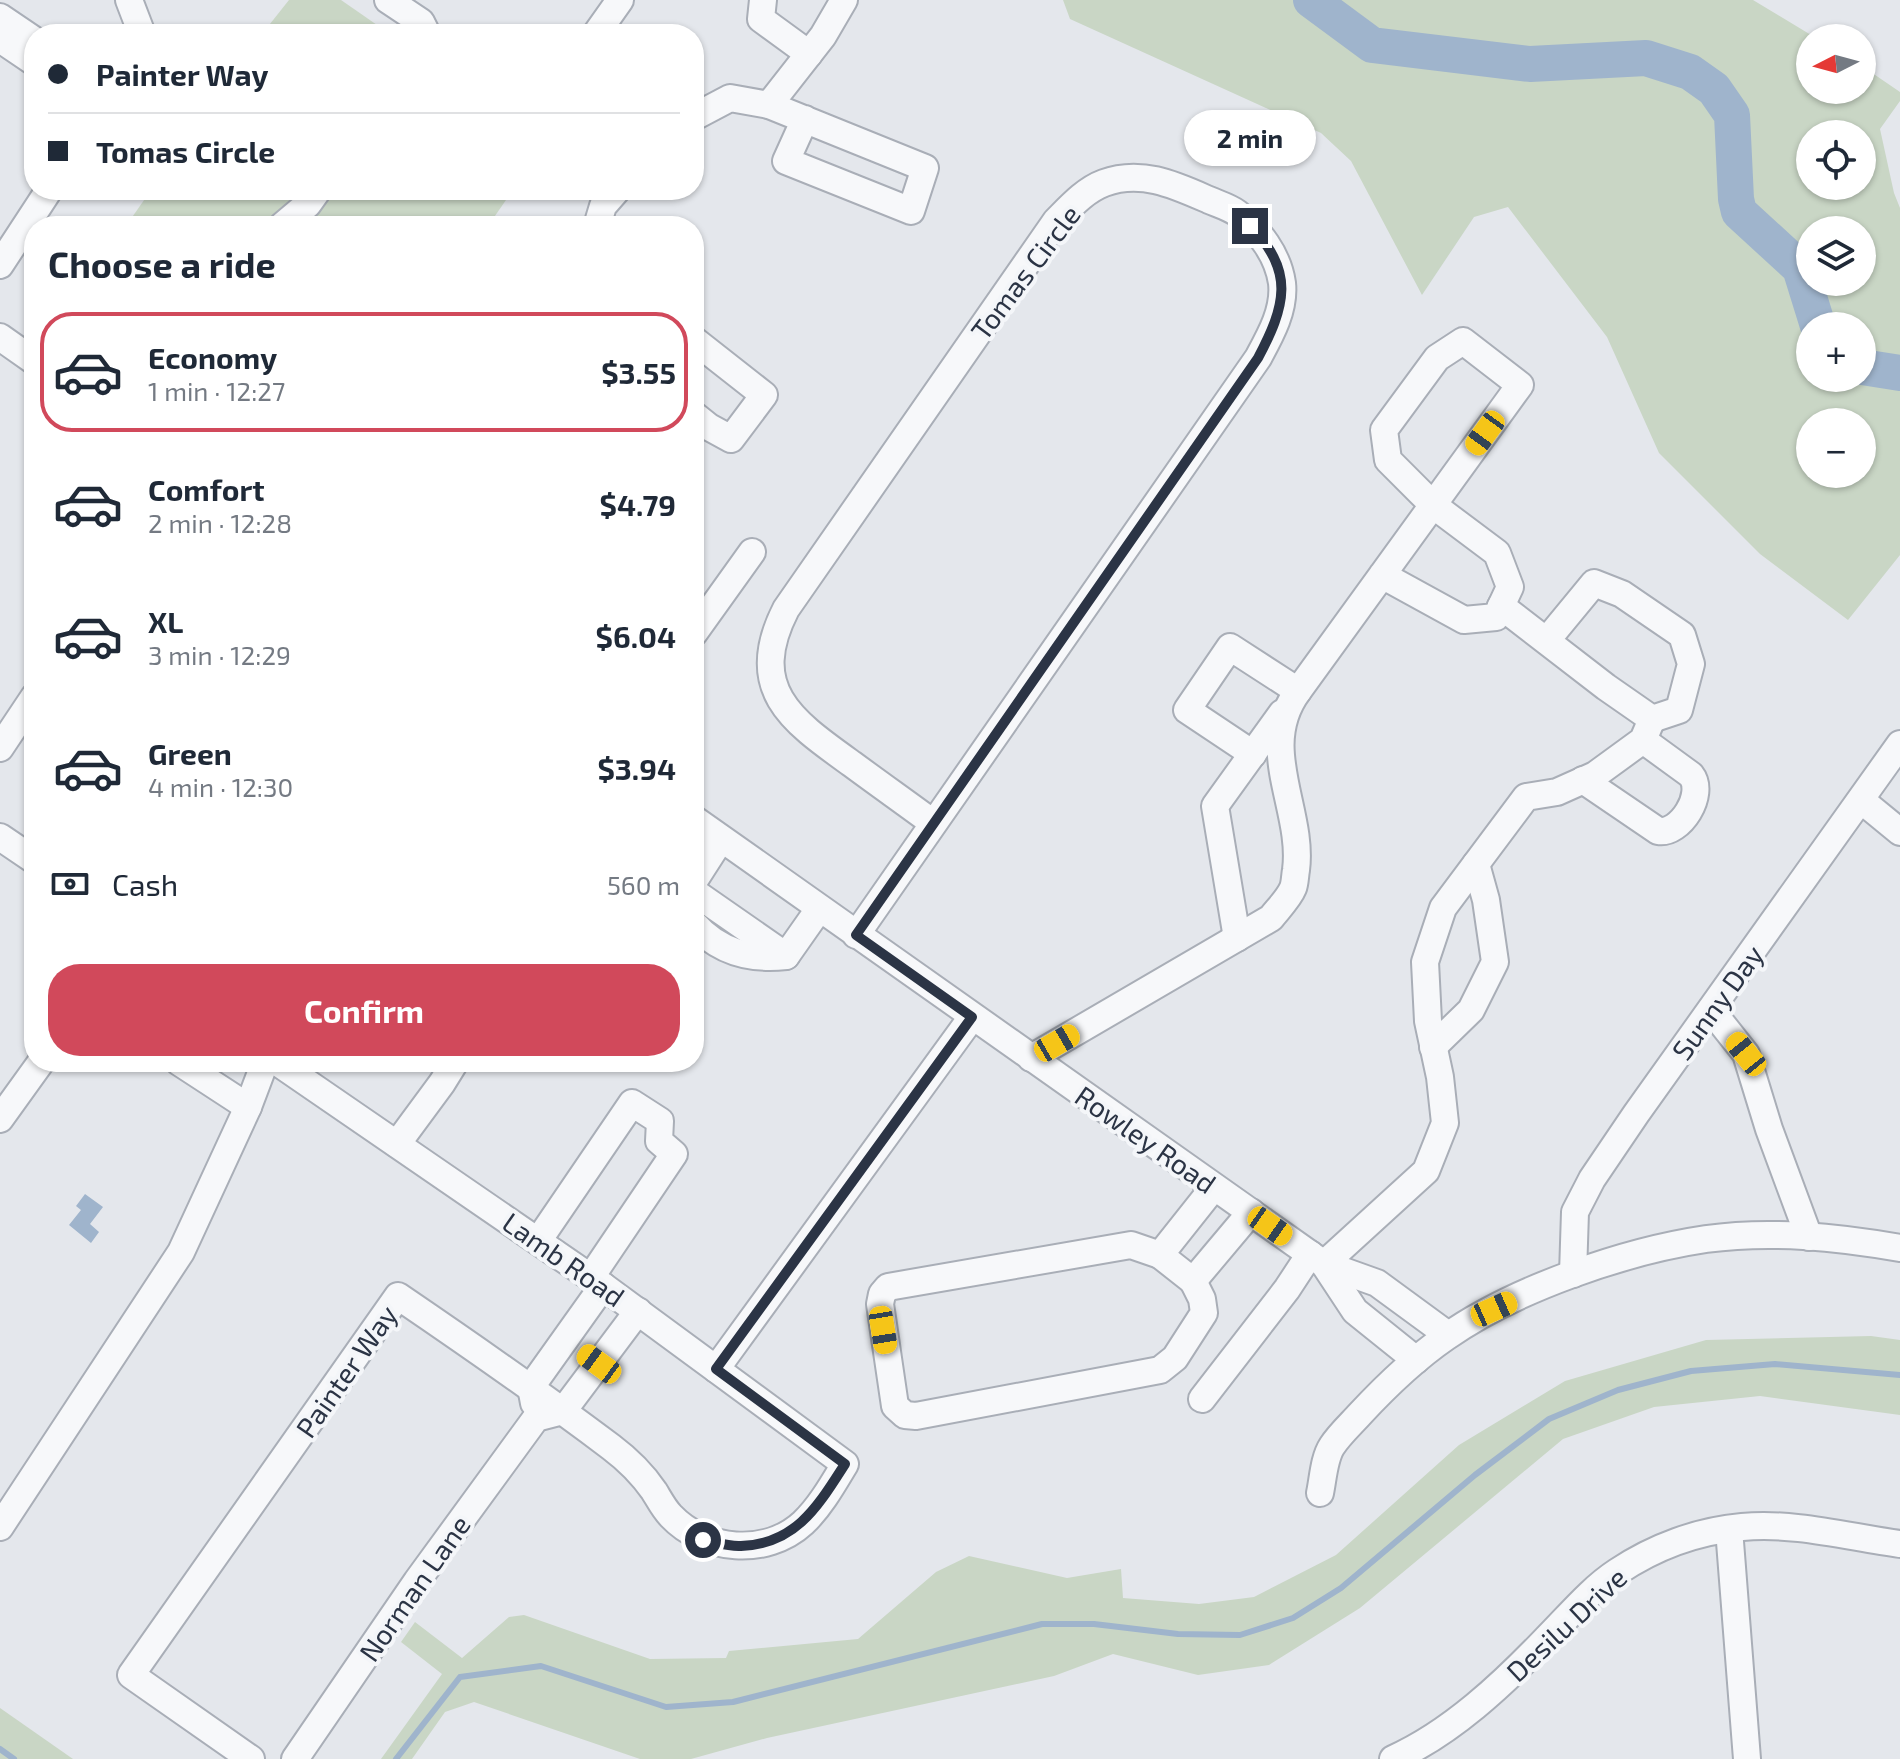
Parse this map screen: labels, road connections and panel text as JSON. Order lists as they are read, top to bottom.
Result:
{
  "streets": {
    "street": [
      "Tomas Circle",
      "Sunny Day",
      "Rowley Road",
      "Lamb Road",
      "Painter Way",
      "Norman Lane",
      "Desilu Drive"
    ]
  },
  "crossings": [
    ["Tomas Circle", "Rowley Road"],
    ["Lamb Road", "Painter Way"]
  ],
  "north": "left",
  "page": {
    "map_buttons": ["+", "−"],
    "banner": ["Painter Way", "Tomas Circle"],
    "bubble": "2 min",
    "heading": "Choose a ride",
    "list": [
      {
        "name": "Economy",
        "note": "1 min · 12:27",
        "value": "$3.55"
      },
      {
        "name": "Comfort",
        "note": "2 min · 12:28",
        "value": "$4.79"
      },
      {
        "name": "XL",
        "note": "3 min · 12:29",
        "value": "$6.04"
      },
      {
        "name": "Green",
        "note": "4 min · 12:30",
        "value": "$3.94"
      }
    ],
    "pay": ["Cash", "560 m"],
    "buttons": "Confirm"
  }
}
